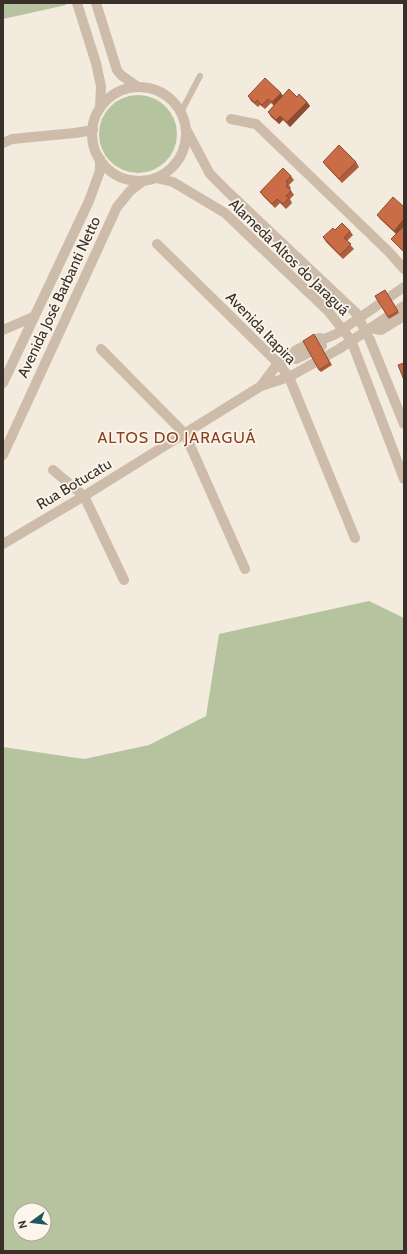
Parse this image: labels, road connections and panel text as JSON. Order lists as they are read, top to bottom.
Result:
{
  "streets": {
    "street": [
      "Alameda Altos do Jaraguá",
      "Avenida José Barbanti Netto",
      "Avenida Itapira",
      "Rua Botucatu"
    ]
  },
  "crossings": [
    ["Alameda Altos do Jaraguá", "Avenida José Barbanti Netto"],
    ["Alameda Altos do Jaraguá", "Rua Botucatu"],
    ["Avenida Itapira", "Rua Botucatu"]
  ],
  "districts": ["ALTOS DO JARAGUÁ"],
  "north": "left"
}
